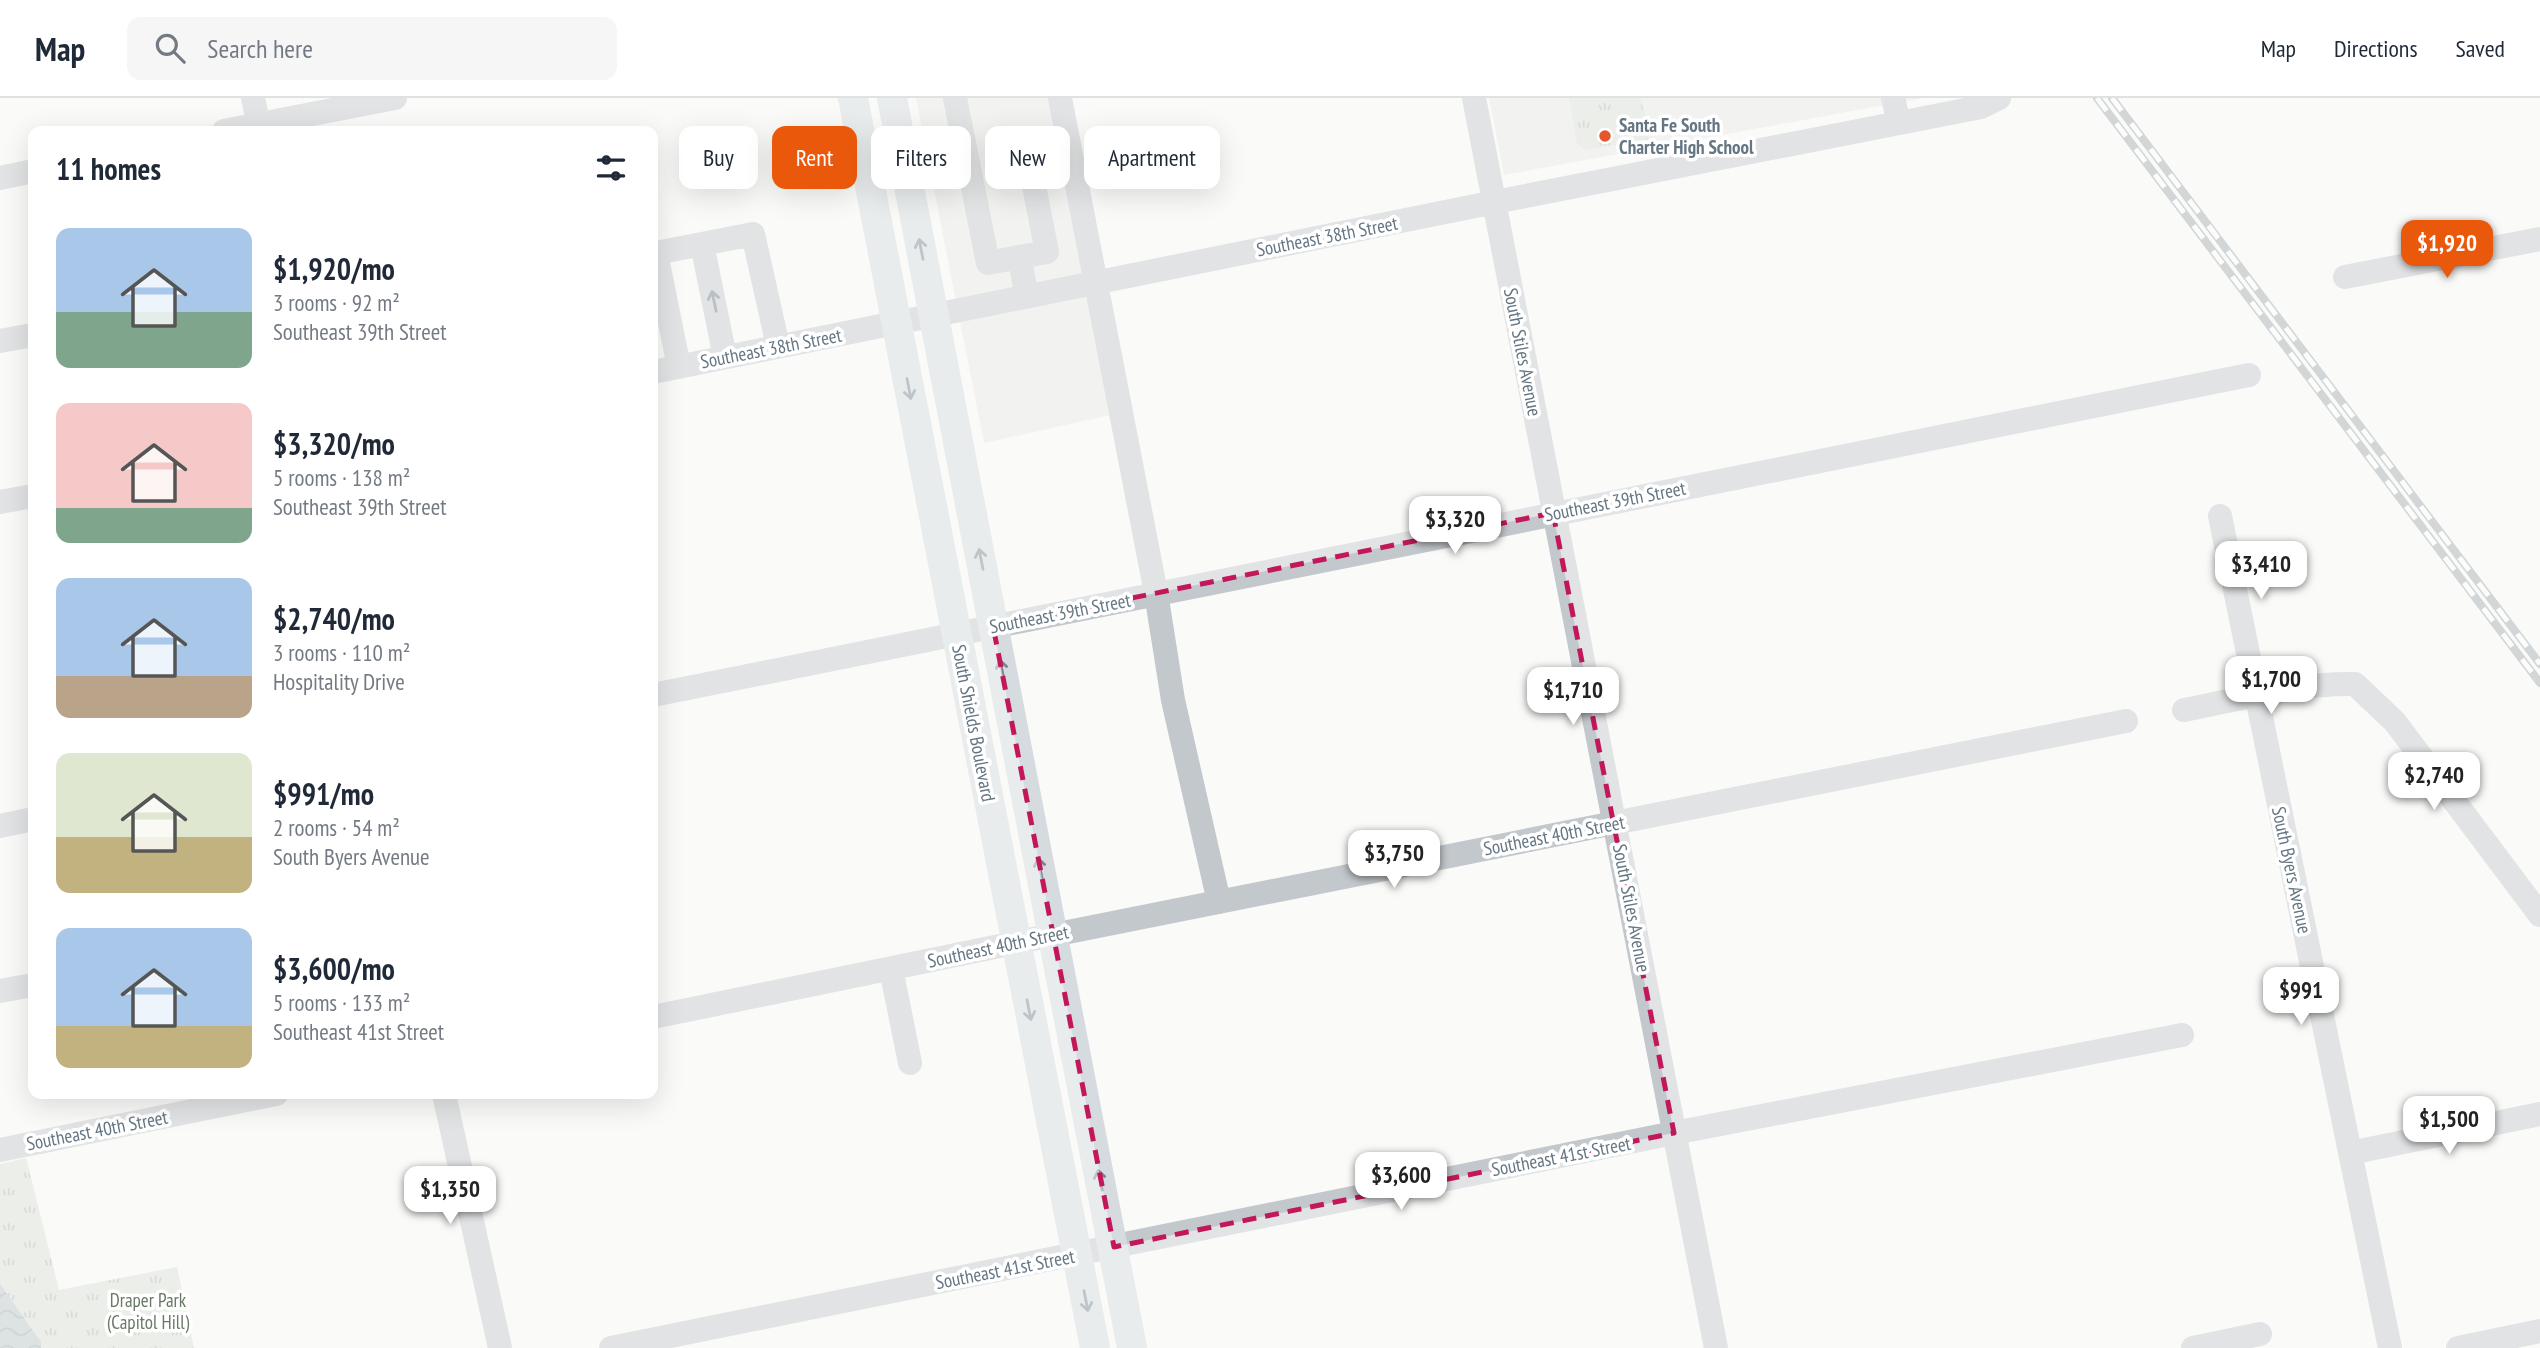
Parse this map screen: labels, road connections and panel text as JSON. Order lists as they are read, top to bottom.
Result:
{
  "streets": {
    "main road": ["South Shields Boulevard"],
    "street": [
      "Southeast 38th Street",
      "South Stiles Avenue",
      "Southeast 39th Street",
      "Southeast 40th Street",
      "South Byers Avenue",
      "Southeast 41st Street"
    ]
  },
  "crossings": [
    ["Southeast 38th Street", "South Stiles Avenue"],
    ["Southeast 38th Street", "South Shields Boulevard"],
    ["South Stiles Avenue", "Southeast 39th Street"],
    ["South Stiles Avenue", "Southeast 40th Street"],
    ["South Stiles Avenue", "Southeast 41st Street"],
    ["Southeast 39th Street", "South Shields Boulevard"],
    ["South Shields Boulevard", "Southeast 40th Street"],
    ["South Shields Boulevard", "Southeast 41st Street"]
  ],
  "parks": ["Draper Park (Capitol Hill)"],
  "places": ["Santa Fe South Charter High School"],
  "page": {
    "header": "Map",
    "search": "Search here",
    "nav": ["Map", "Directions", "Saved"],
    "chip": [
      "Buy",
      "Rent",
      "Filters",
      "New",
      "Apartment"
    ],
    "heading": "11 homes",
    "list": [
      {
        "name": "$1,920/mo",
        "note": "3 rooms · 92 m² · Southeast 39th Street"
      },
      {
        "name": "$3,320/mo",
        "note": "5 rooms · 138 m² · Southeast 39th Street"
      },
      {
        "name": "$2,740/mo",
        "note": "3 rooms · 110 m² · Hospitality Drive"
      },
      {
        "name": "$991/mo",
        "note": "2 rooms · 54 m² · South Byers Avenue"
      },
      {
        "name": "$3,600/mo",
        "note": "5 rooms · 133 m² · Southeast 41st Street"
      }
    ],
    "price": [
      "$1,920",
      "$3,320",
      "$3,410",
      "$1,700",
      "$1,710",
      "$2,740",
      "$3,750",
      "$991",
      "$1,500",
      "$3,600",
      "$1,350"
    ]
  }
}
